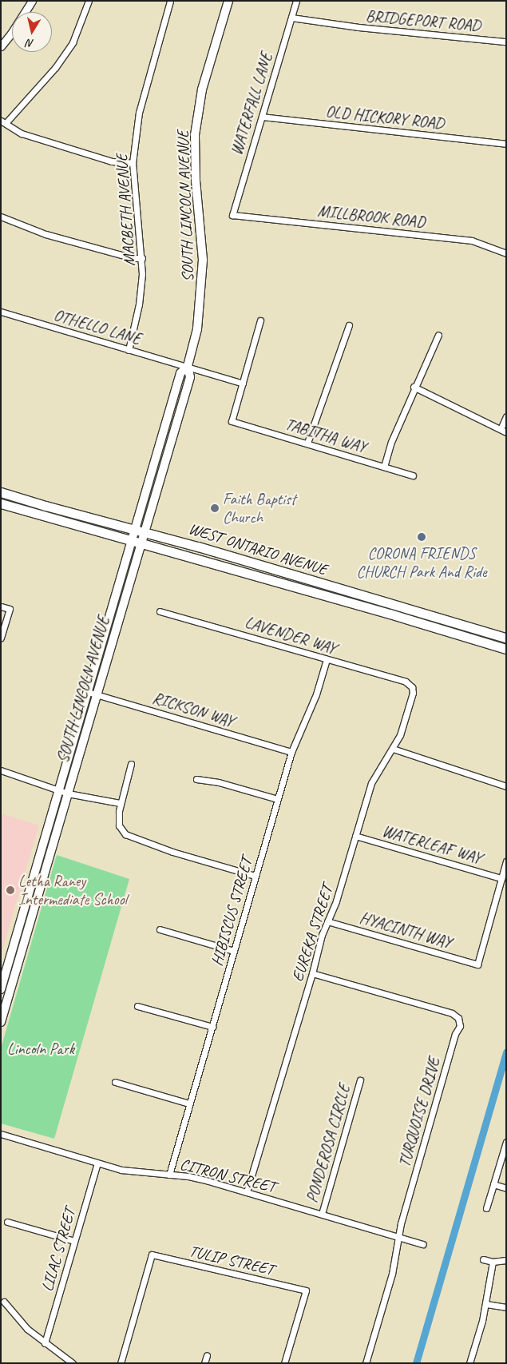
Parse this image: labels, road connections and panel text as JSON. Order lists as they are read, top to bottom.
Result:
{
  "streets": {
    "main road": ["SOUTH LINCOLN AVENUE", "WEST ONTARIO AVENUE"],
    "street": [
      "BRIDGEPORT ROAD",
      "WATERFALL LANE",
      "OLD HICKORY ROAD",
      "MACBETH AVENUE",
      "MILLBROOK ROAD",
      "OTHELLO LANE",
      "TABITHA WAY",
      "LAVENDER WAY",
      "RICKSON WAY",
      "WATERLEAF WAY",
      "HIBISCUS STREET",
      "HYACINTH WAY",
      "EUREKA STREET",
      "TURQUOISE DRIVE",
      "PONDEROSA CIRCLE",
      "CITRON STREET",
      "LILAC STREET",
      "TULIP STREET"
    ]
  },
  "crossings": [
    ["BRIDGEPORT ROAD", "WATERFALL LANE"],
    ["WATERFALL LANE", "OLD HICKORY ROAD"],
    ["WATERFALL LANE", "MILLBROOK ROAD"],
    ["SOUTH LINCOLN AVENUE", "OTHELLO LANE"],
    ["SOUTH LINCOLN AVENUE", "WEST ONTARIO AVENUE"],
    ["SOUTH LINCOLN AVENUE", "RICKSON WAY"],
    ["MACBETH AVENUE", "OTHELLO LANE"],
    ["OTHELLO LANE", "TABITHA WAY"],
    ["LAVENDER WAY", "HIBISCUS STREET"],
    ["LAVENDER WAY", "EUREKA STREET"],
    ["RICKSON WAY", "HIBISCUS STREET"],
    ["WATERLEAF WAY", "HYACINTH WAY"],
    ["WATERLEAF WAY", "EUREKA STREET"],
    ["HIBISCUS STREET", "CITRON STREET"],
    ["HYACINTH WAY", "EUREKA STREET"],
    ["EUREKA STREET", "TURQUOISE DRIVE"],
    ["EUREKA STREET", "CITRON STREET"],
    ["TURQUOISE DRIVE", "CITRON STREET"],
    ["PONDEROSA CIRCLE", "CITRON STREET"],
    ["CITRON STREET", "LILAC STREET"]
  ],
  "parks": ["Lincoln Park"],
  "places": ["Faith Baptist Church", "CORONA FRIENDS CHURCH Park And Ride", "Letha Raney Intermediate School"],
  "north": "bottom"
}
